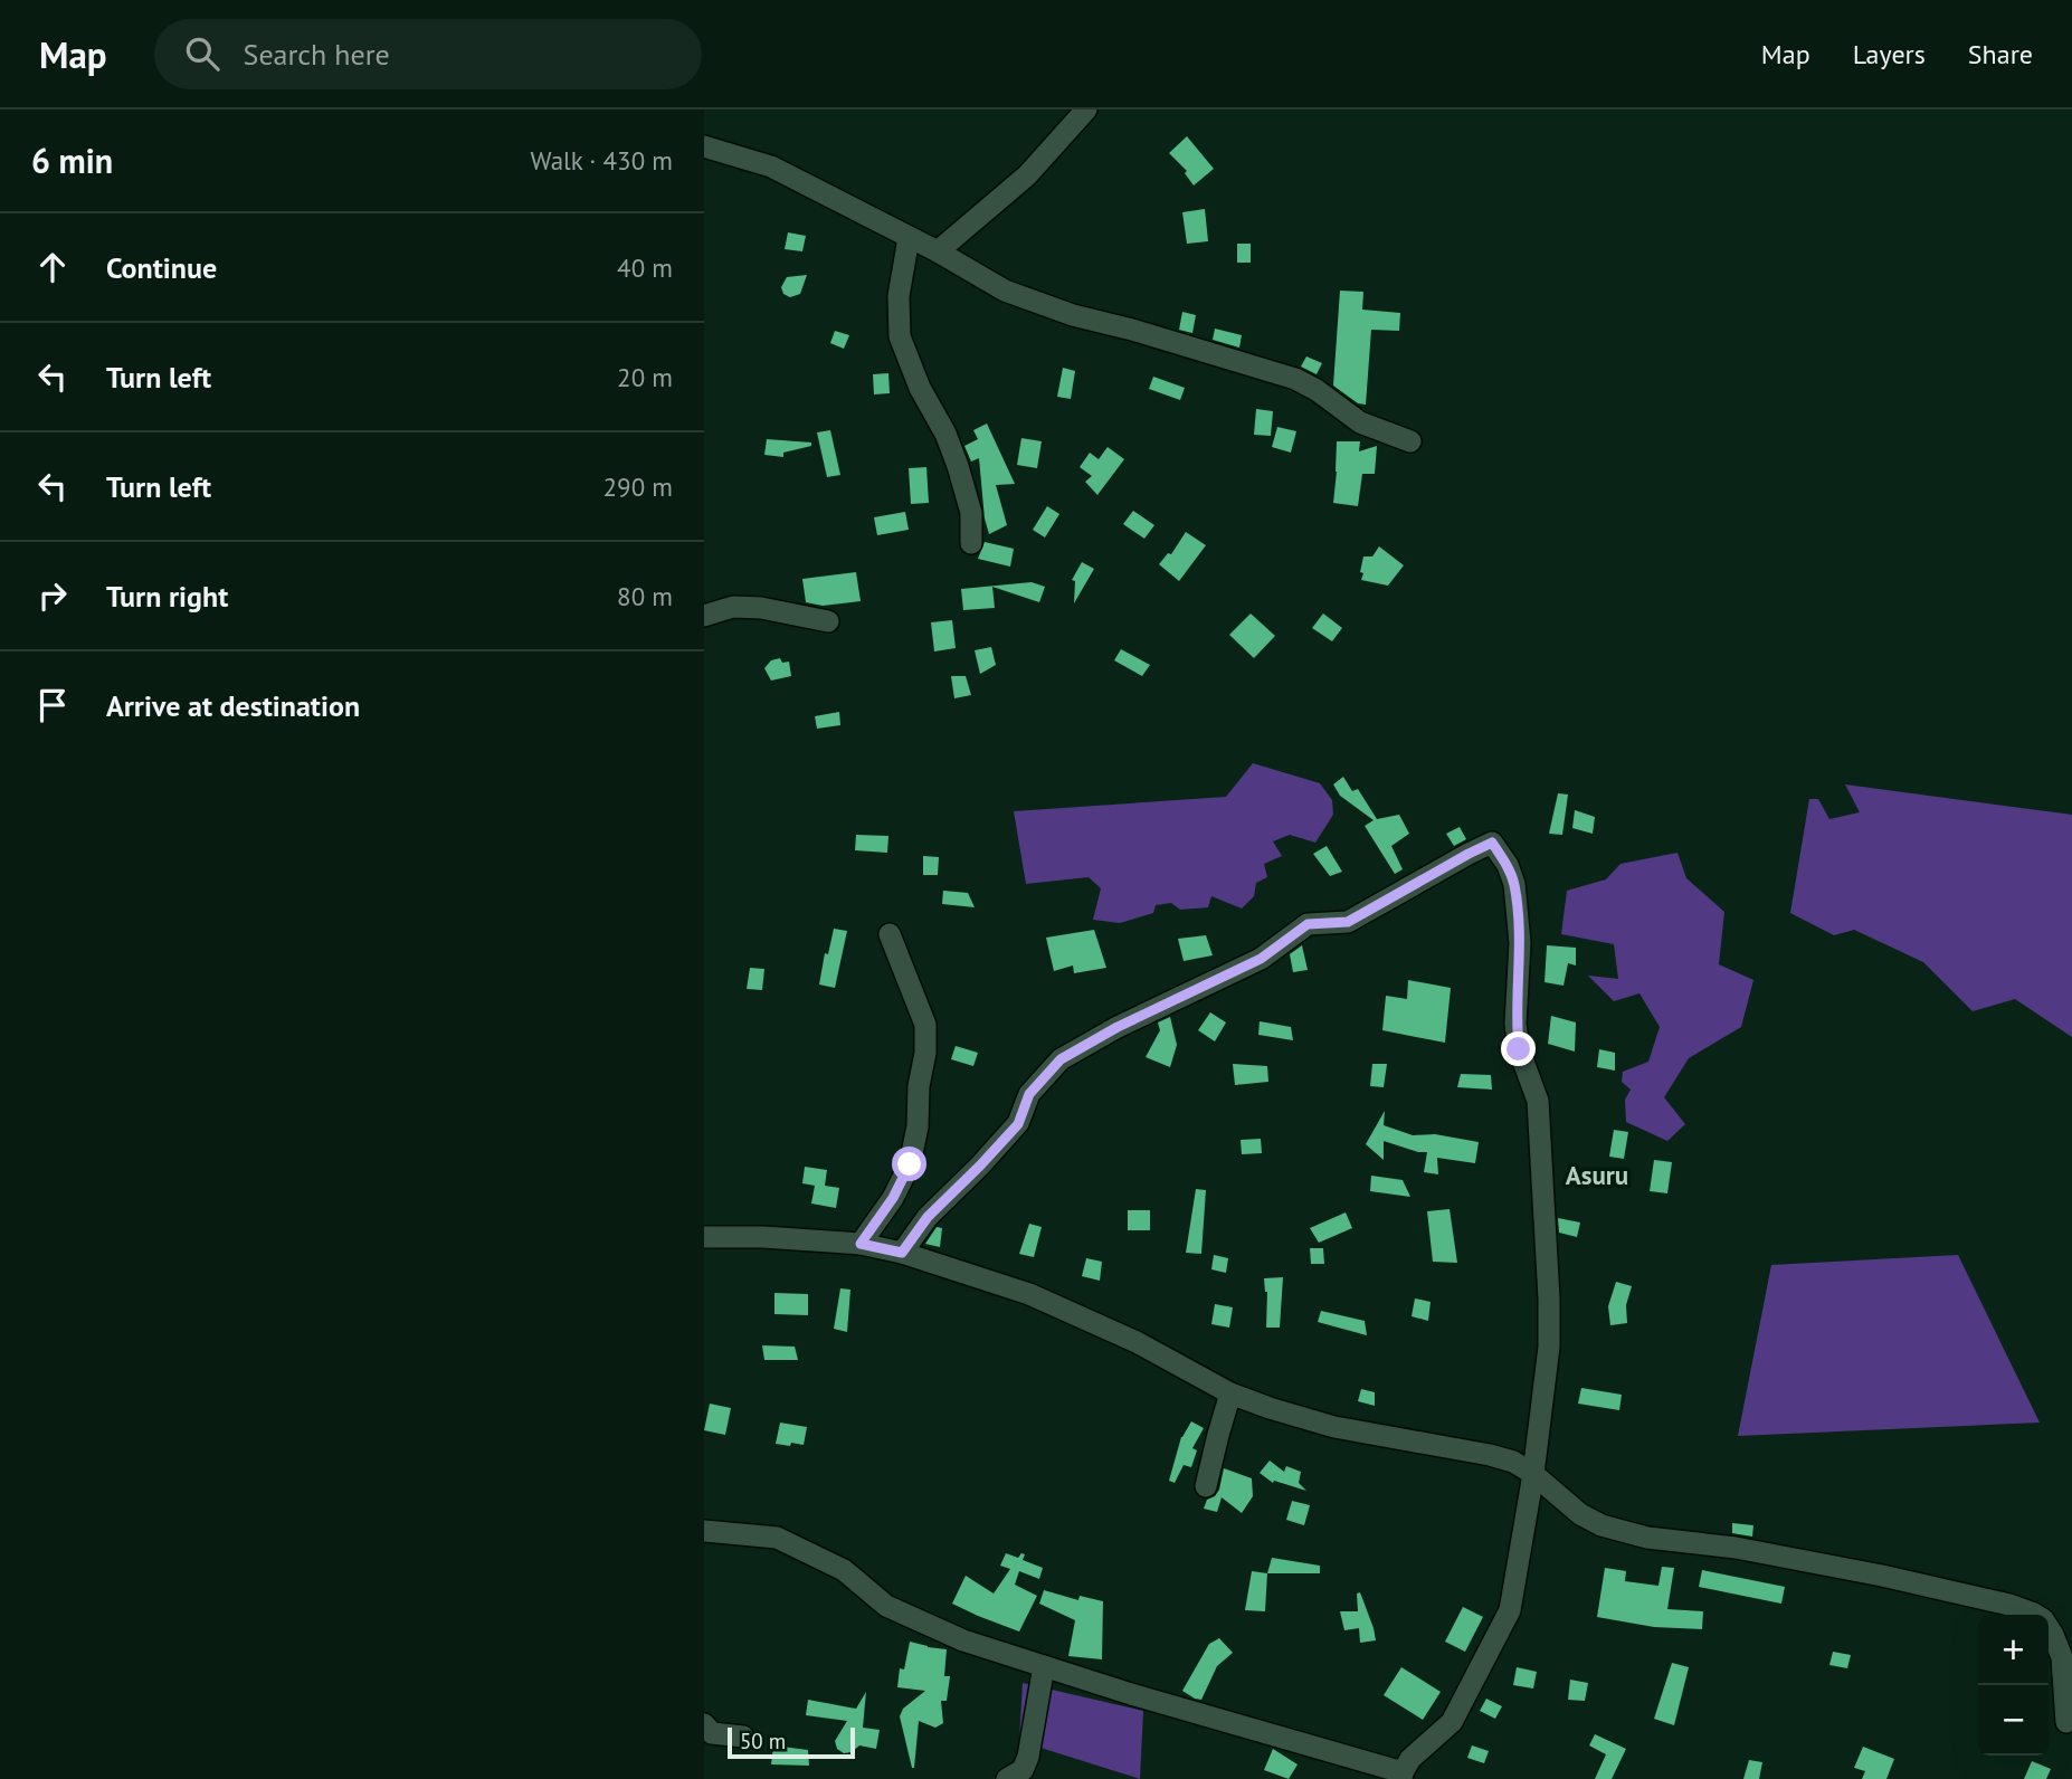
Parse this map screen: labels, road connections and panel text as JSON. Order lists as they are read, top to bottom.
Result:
{
  "districts": ["Asuru"],
  "scale_bar": "50 m",
  "page": {
    "header": "Map",
    "search": "Search here",
    "nav": ["Map", "Layers", "Share"],
    "heading": ["6 min", "Walk · 430 m"],
    "list": [
      ["Continue", "40 m"],
      ["Turn left", "20 m"],
      ["Turn left", "290 m"],
      ["Turn right", "80 m"],
      "Arrive at destination"
    ],
    "map_buttons": ["+", "−"],
    "scale": "50 m"
  }
}
